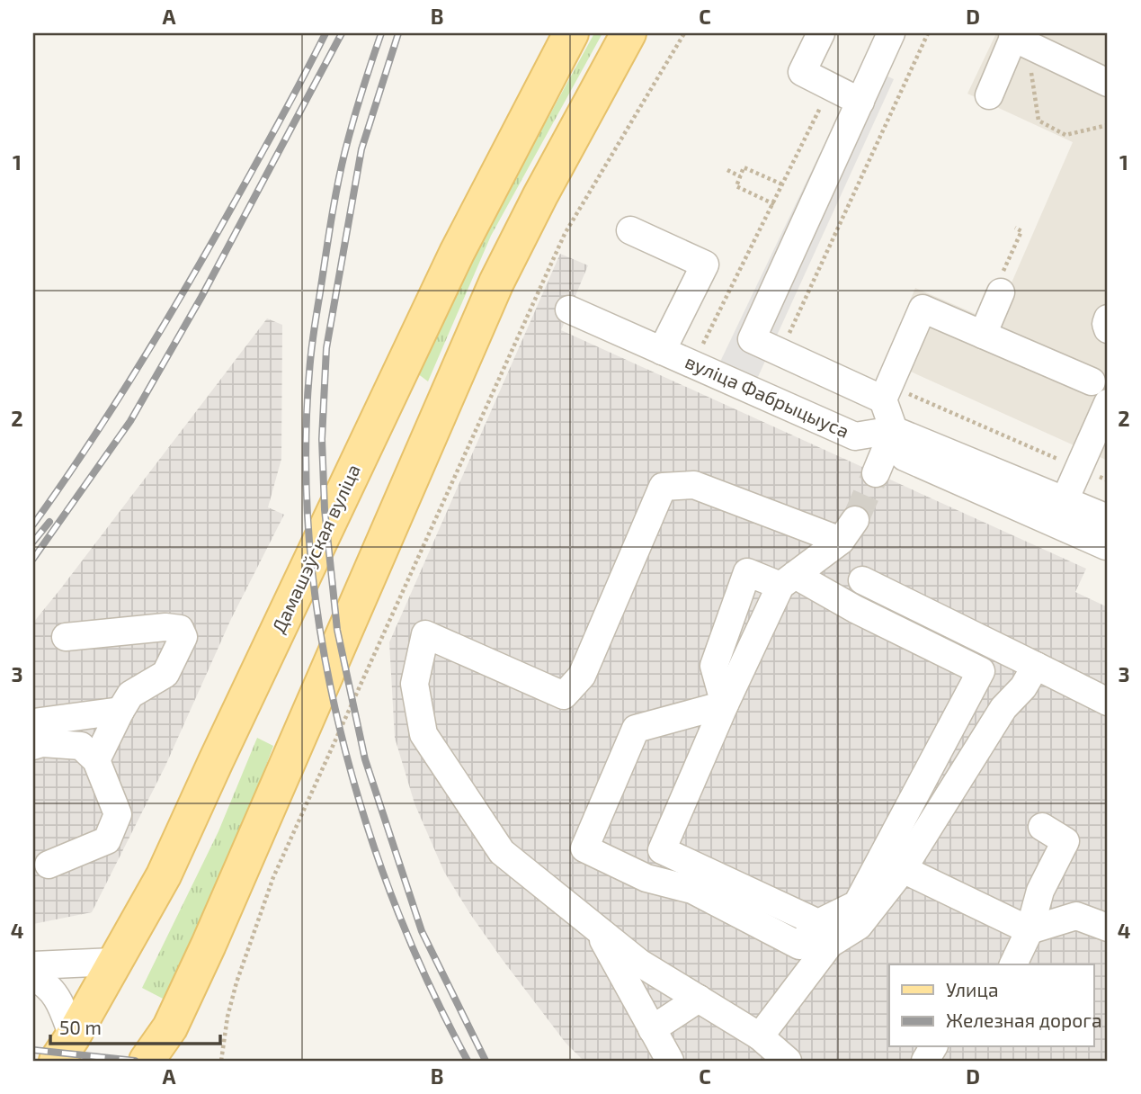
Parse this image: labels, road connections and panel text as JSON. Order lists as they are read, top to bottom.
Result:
{
  "streets": {
    "main road": ["Дамашэўская вуліца"],
    "street": ["вуліца Фабрыцыуса"]
  },
  "legend": ["Улица", "Железная дорога"],
  "scale_bar": "50 m",
  "grid": {
    "columns": [
      "A",
      "B",
      "C",
      "D"
    ],
    "rows": [
      "1",
      "2",
      "3",
      "4"
    ]
  }
}
